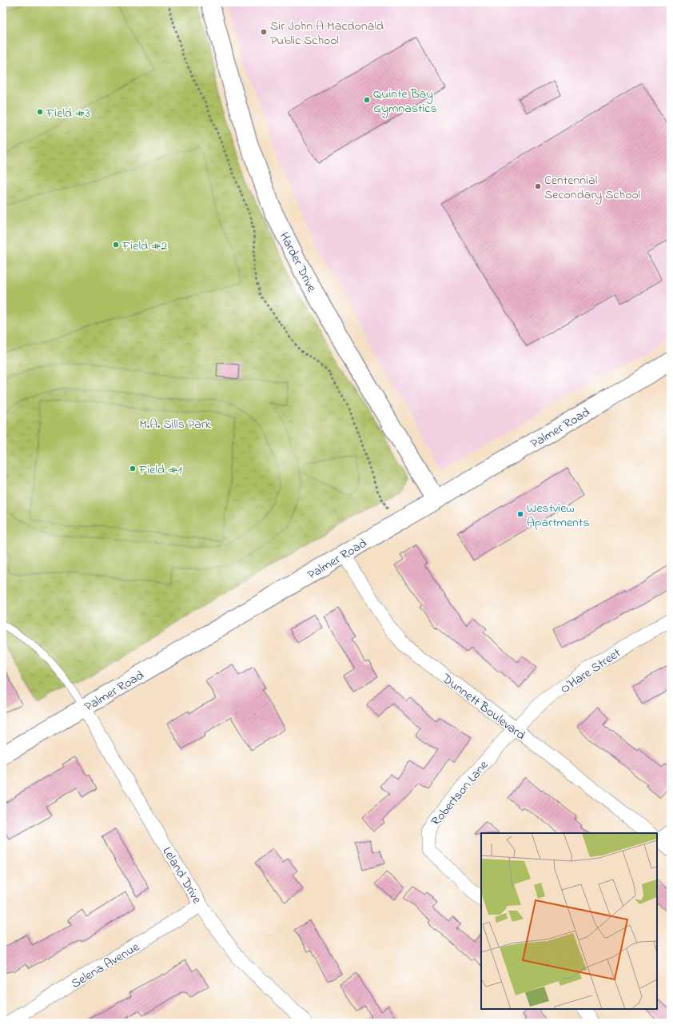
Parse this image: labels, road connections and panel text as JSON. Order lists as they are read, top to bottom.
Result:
{
  "streets": {
    "street": [
      "Harder Drive",
      "Palmer Road",
      "O'Hare Street",
      "Dunnett Boulevard",
      "Robertson Lane",
      "Leland Drive",
      "Selena Avenue"
    ]
  },
  "crossings": [
    ["Harder Drive", "Palmer Road"],
    ["Palmer Road", "Dunnett Boulevard"],
    ["Palmer Road", "Leland Drive"],
    ["O'Hare Street", "Dunnett Boulevard"],
    ["O'Hare Street", "Robertson Lane"],
    ["Dunnett Boulevard", "Robertson Lane"],
    ["Leland Drive", "Selena Avenue"]
  ],
  "parks": ["M.A. Sills Park"],
  "places": [
    "Sir John A Macdonald Public School",
    "Quinte Bay Gymnastics",
    "Field #3",
    "Centennial Secondary School",
    "Field #2",
    "Field #1",
    "Westview Apartments"
  ]
}
